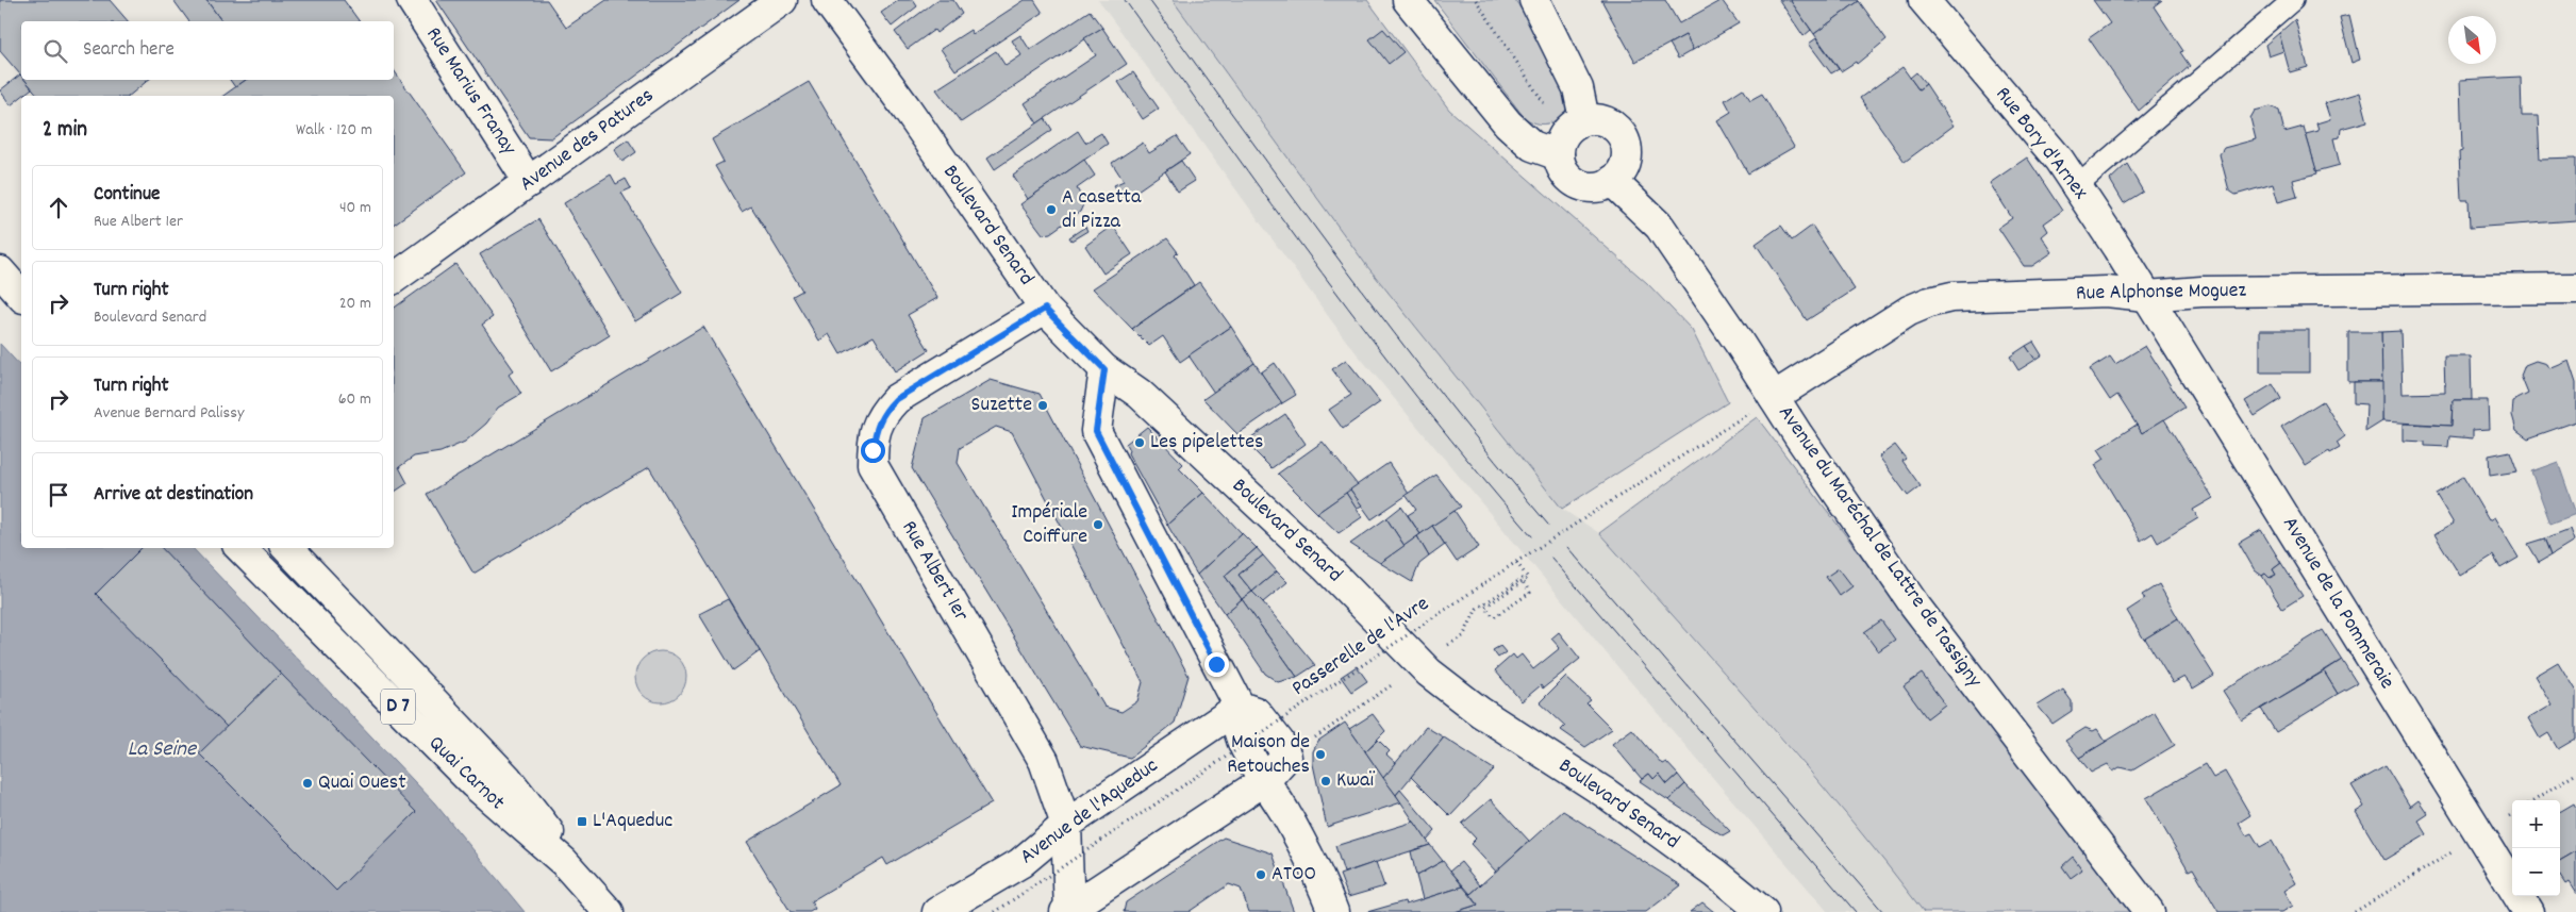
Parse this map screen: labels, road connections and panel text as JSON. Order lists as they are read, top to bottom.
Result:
{
  "streets": {
    "street": [
      "Rue Marius Franay",
      "Avenue des Patures",
      "Rue Bory d'Arnex",
      "Boulevard Senard",
      "Rue Alphonse Moguez",
      "Avenue du Maréchal de Lattre de Tassigny",
      "Rue Albert 1er",
      "Avenue de la Pommeraie",
      "D 7",
      "Quai Carnot",
      "Avenue de l'Aqueduc"
    ],
    "path": ["Passerelle de l'Avre"]
  },
  "crossings": [
    ["Rue Marius Franay", "Avenue des Patures"],
    ["Rue Bory d'Arnex", "Rue Alphonse Moguez"],
    ["Rue Bory d'Arnex", "Avenue de la Pommeraie"],
    ["Boulevard Senard", "Rue Albert 1er"],
    ["Rue Alphonse Moguez", "Avenue du Maréchal de Lattre de Tassigny"],
    ["Rue Alphonse Moguez", "Avenue de la Pommeraie"],
    ["Rue Albert 1er", "Avenue de l'Aqueduc"]
  ],
  "water": ["La Seine"],
  "places": {
    "other": [
      "A casetta di Pizza",
      "Suzette",
      "Les pipelettes",
      "Impériale Coiffure",
      "Maison de Retouches",
      "Kwaï",
      "Quai Ouest",
      "ATOO"
    ],
    "transit": ["L'Aqueduc"]
  },
  "north": "bottom right",
  "page": {
    "search": "Search here",
    "heading": ["2 min", "Walk · 120 m"],
    "list": [
      ["Continue", "Rue Albert 1er", "40 m"],
      ["Turn right", "Boulevard Senard", "20 m"],
      ["Turn right", "Avenue Bernard Palissy", "60 m"],
      "Arrive at destination"
    ],
    "map_buttons": ["+", "−"]
  }
}
